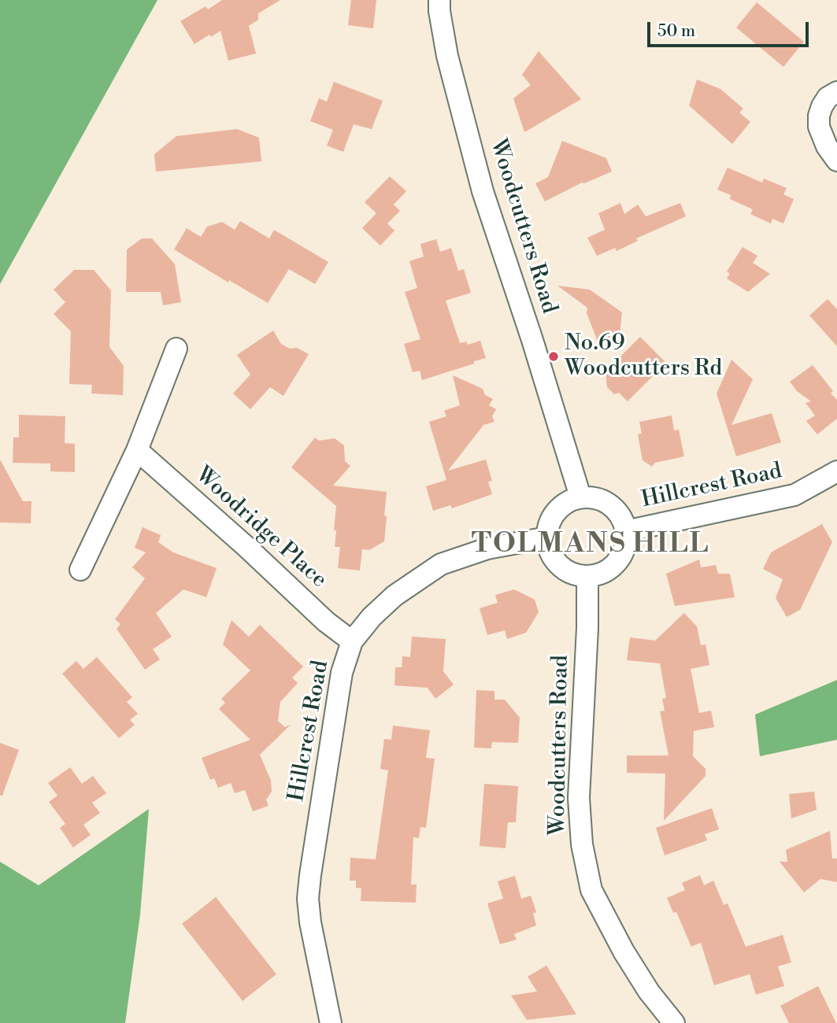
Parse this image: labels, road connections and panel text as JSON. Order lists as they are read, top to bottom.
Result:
{
  "streets": {
    "street": ["Woodcutters Road", "Hillcrest Road", "Woodridge Place"]
  },
  "crossings": [
    ["Woodcutters Road", "Hillcrest Road"],
    ["Hillcrest Road", "Woodridge Place"]
  ],
  "districts": ["TOLMANS HILL"],
  "places": ["No.69 Woodcutters Rd"],
  "scale_bar": "50 m"
}
